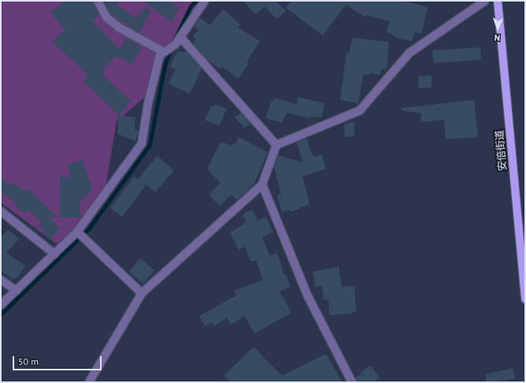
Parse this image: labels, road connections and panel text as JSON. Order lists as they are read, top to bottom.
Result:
{
  "streets": {
    "main road": ["安倍街道"]
  },
  "scale_bar": "50 m",
  "north": "bottom"
}
